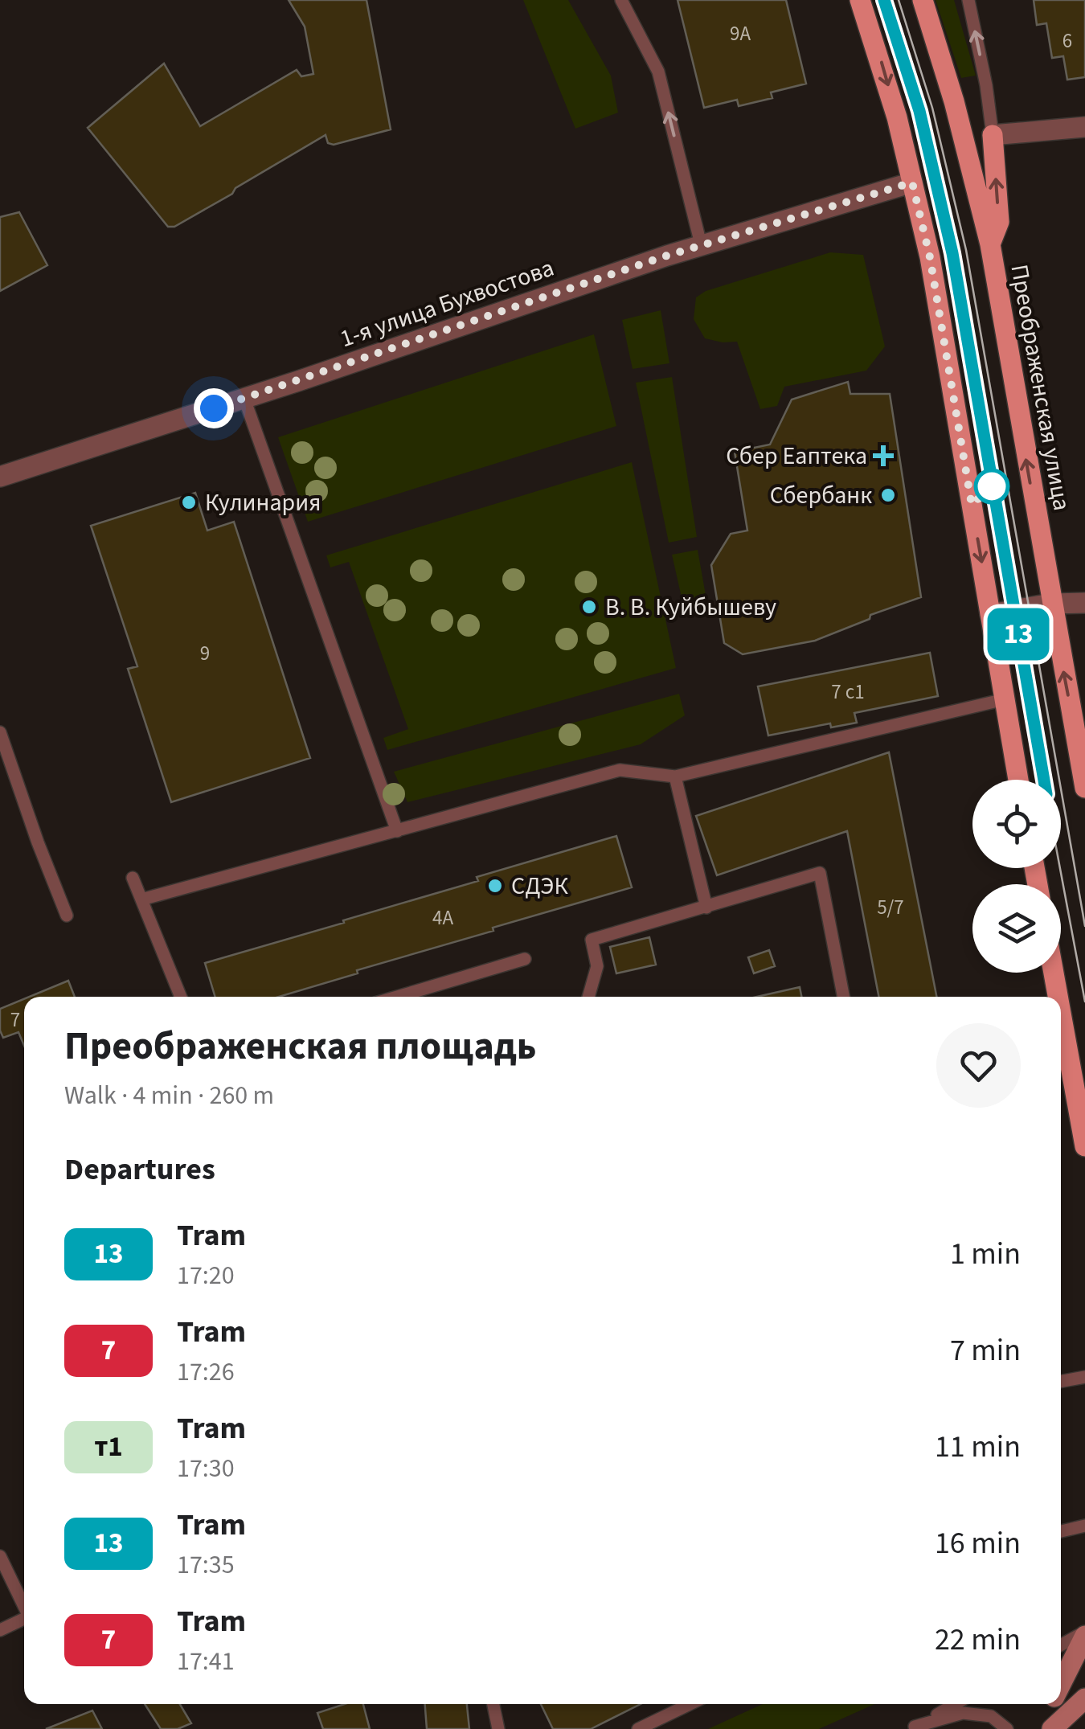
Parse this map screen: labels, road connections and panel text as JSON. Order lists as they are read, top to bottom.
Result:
{
  "streets": {
    "main road": ["Преображенская улица"],
    "street": ["1-я улица Бухвостова"]
  },
  "places": {
    "health": ["Сбер Еаптека"],
    "other": [
      "Сбербанк",
      "Кулинария",
      "В. В. Куйбышеву",
      "СДЭК"
    ]
  },
  "lines": ["tram line 13"],
  "house_numbers": [
    "9А",
    "6",
    "9",
    "7 с1",
    "5/7",
    "4А",
    "7"
  ],
  "page": {
    "on_map": "13",
    "heading": [
      ["Преображенская площадь", "Walk · 4 min · 260 m"],
      "Departures"
    ],
    "list": [
      {
        "mark": "13",
        "name": "Tram",
        "note": "17:20",
        "value": "1 min"
      },
      {
        "mark": "7",
        "name": "Tram",
        "note": "17:26",
        "value": "7 min"
      },
      {
        "mark": "т1",
        "name": "Tram",
        "note": "17:30",
        "value": "11 min"
      },
      {
        "mark": "13",
        "name": "Tram",
        "note": "17:35",
        "value": "16 min"
      },
      {
        "mark": "7",
        "name": "Tram",
        "note": "17:41",
        "value": "22 min"
      }
    ]
  }
}
